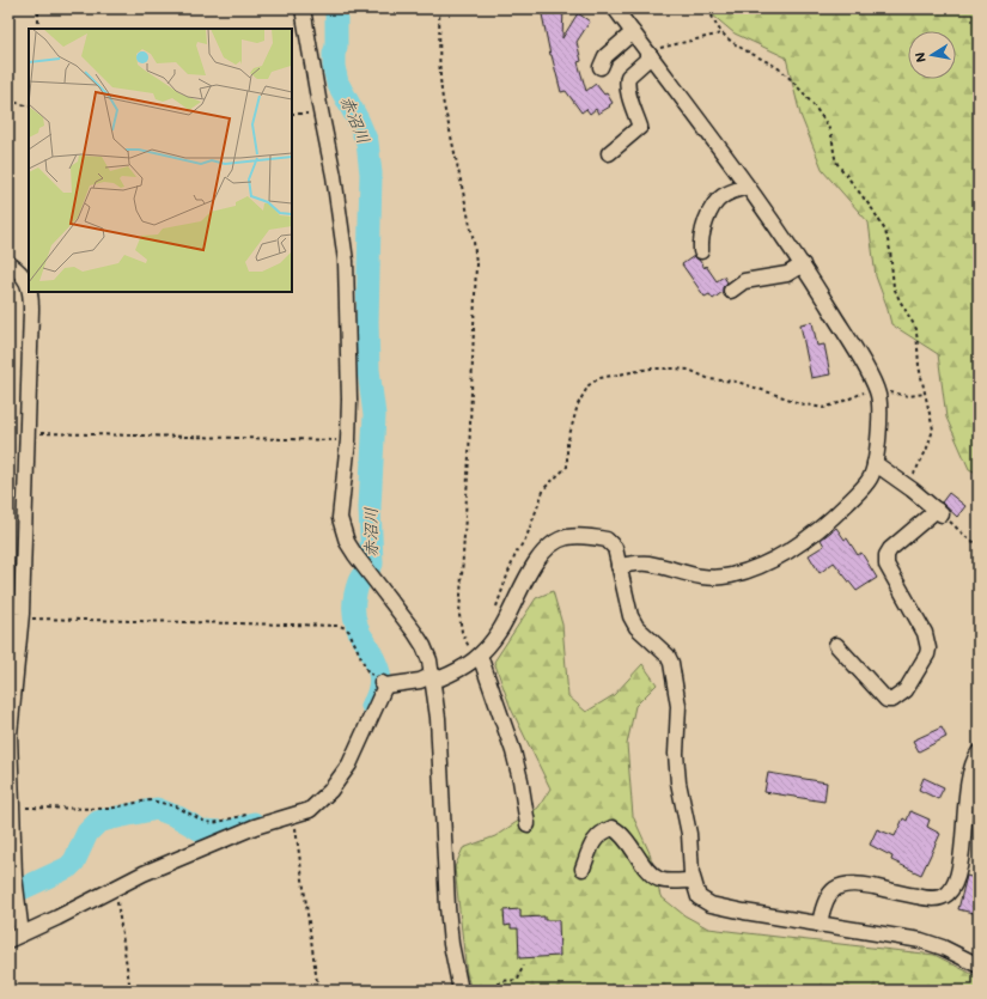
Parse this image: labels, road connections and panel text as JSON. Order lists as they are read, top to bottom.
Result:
{
  "water": ["赤沼川"],
  "north": "left"
}
